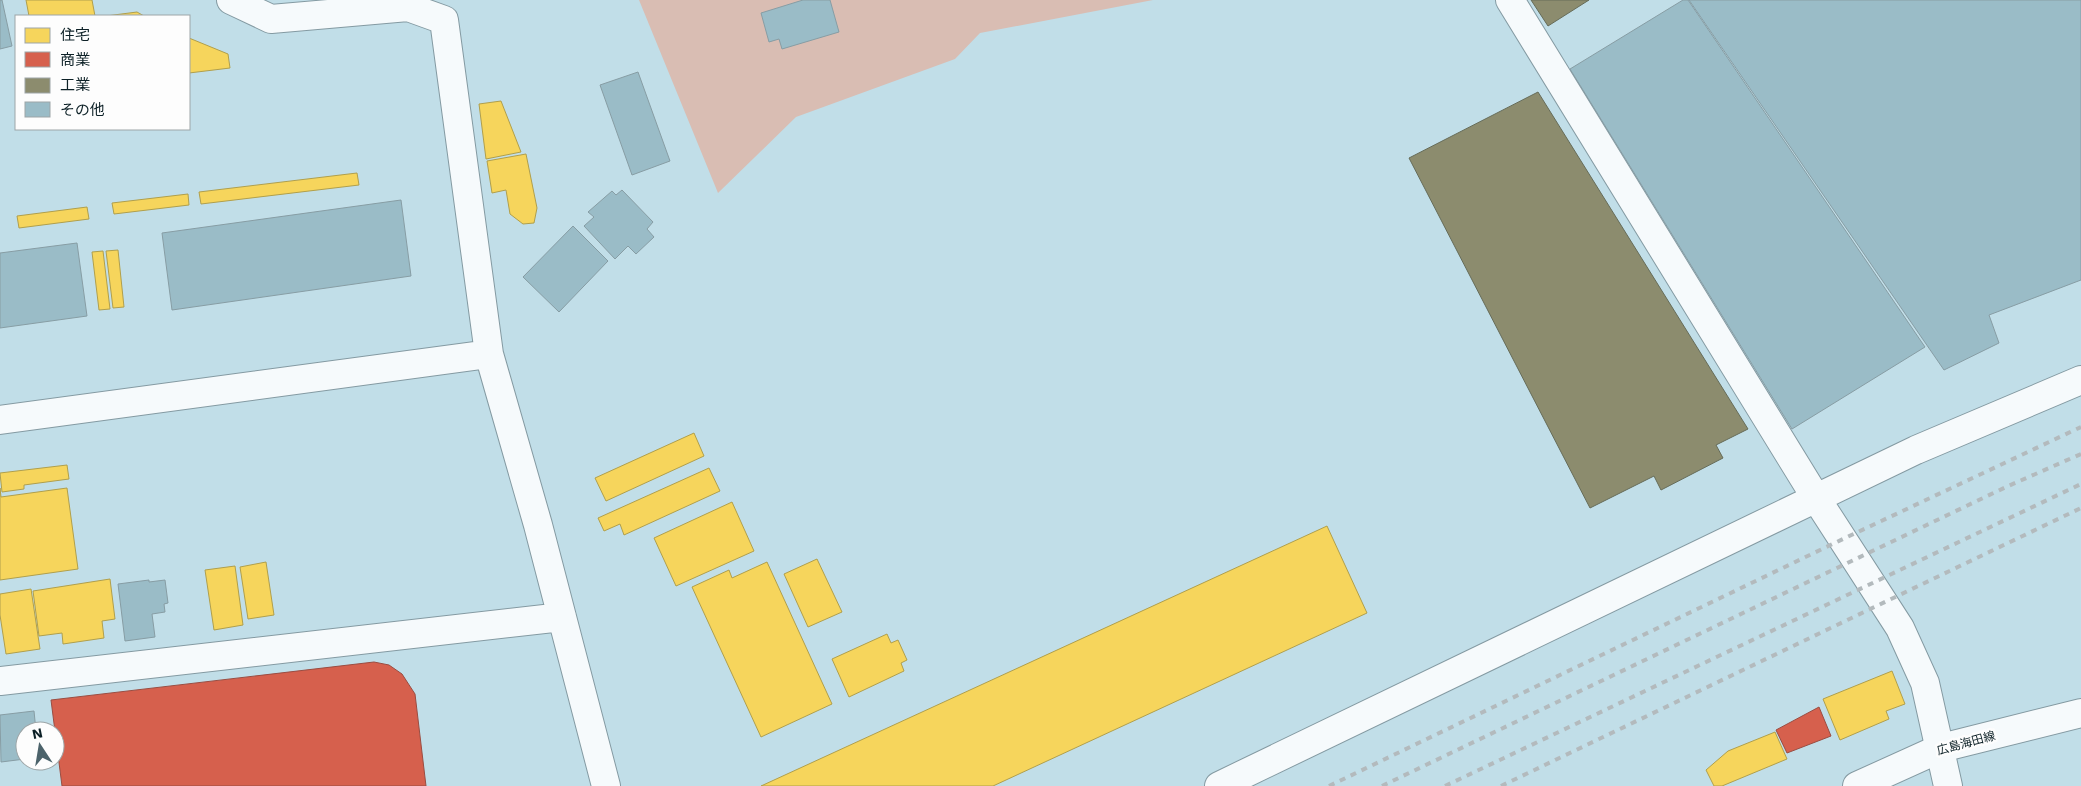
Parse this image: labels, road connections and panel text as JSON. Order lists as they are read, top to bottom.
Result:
{
  "streets": {
    "street": ["広島海田線"]
  },
  "legend": [
    "住宅",
    "商業",
    "工業",
    "その他"
  ],
  "north": "top"
}
